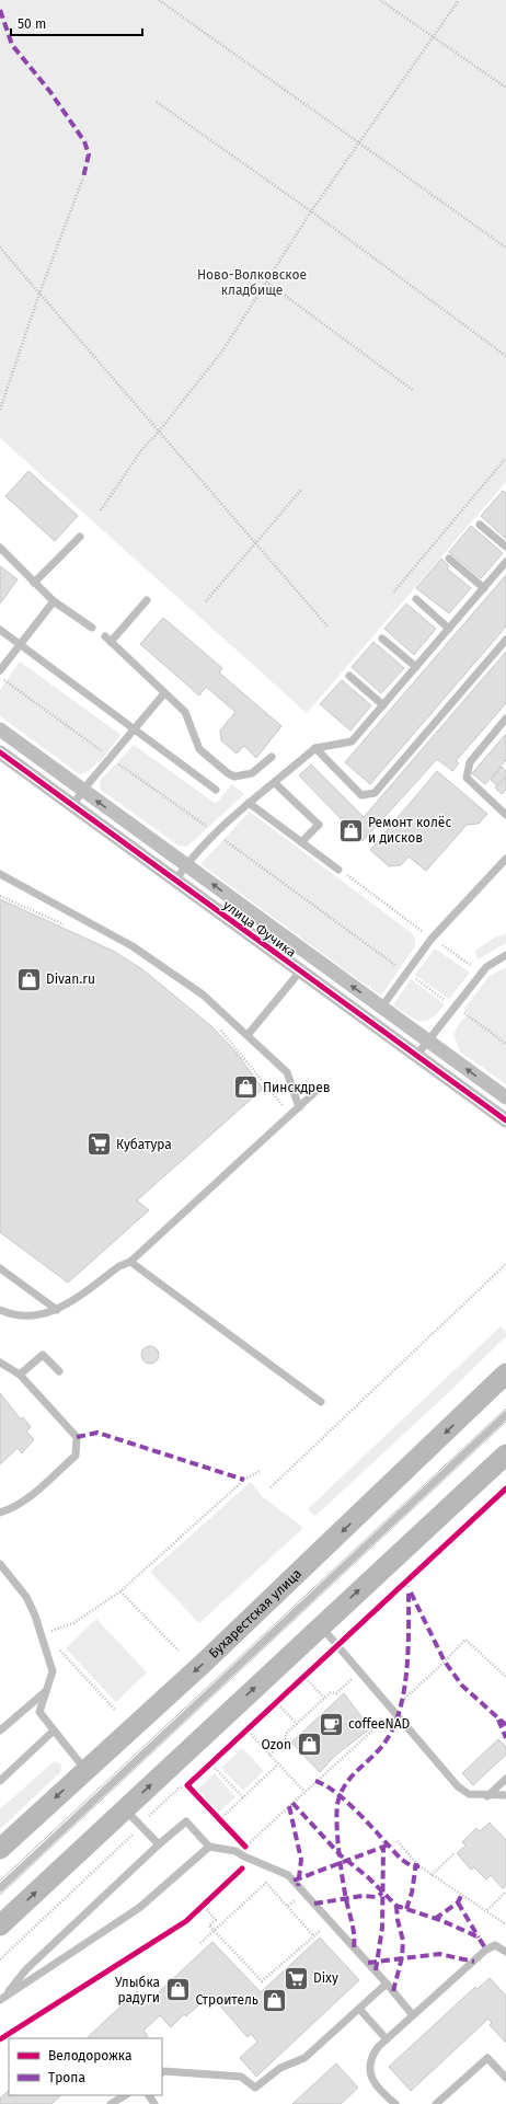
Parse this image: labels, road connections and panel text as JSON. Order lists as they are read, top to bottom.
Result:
{
  "streets": {
    "main road": ["Бухарестская улица"],
    "street": ["улица Фучика"]
  },
  "parks": ["Ново-Волковское кладбище"],
  "places": {
    "shop": [
      "Ремонт колёс и дисков",
      "Divan.ru",
      "Пинскдрев",
      "Ozon",
      "Улыбка радуги",
      "Строитель"
    ],
    "supermarket": ["Кубатура", "Dixy"],
    "cafe": ["coffeeNAD"]
  },
  "legend": ["Велодорожка", "Тропа"],
  "scale_bar": "50 m"
}
